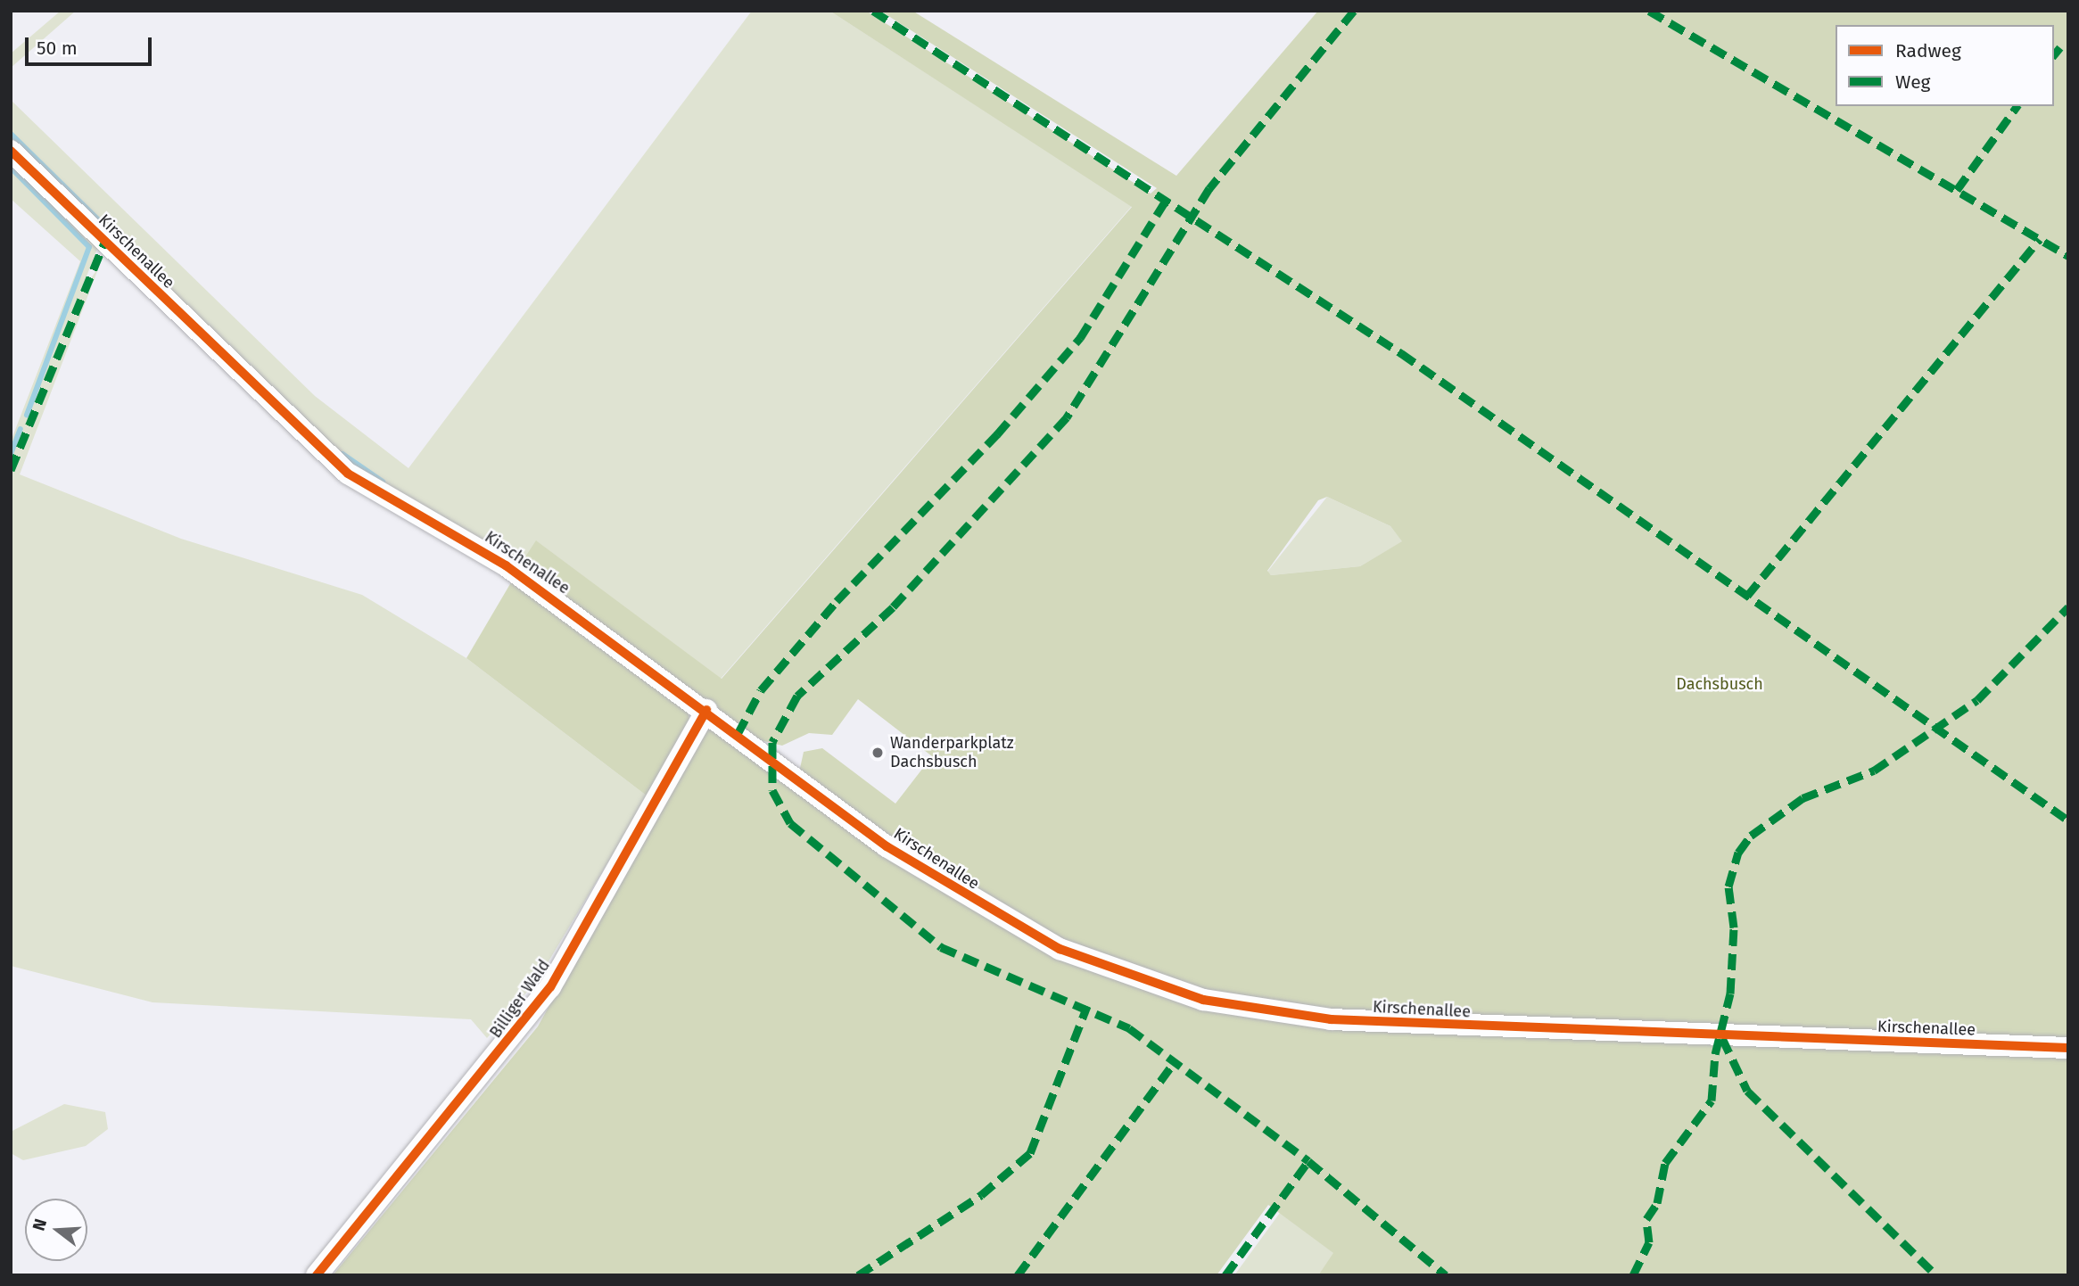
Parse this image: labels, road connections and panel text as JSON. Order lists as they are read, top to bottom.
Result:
{
  "streets": {
    "street": ["Kirschenallee", "Billiger Wald"]
  },
  "crossings": [
    ["Kirschenallee", "Billiger Wald"]
  ],
  "parks": ["Dachsbusch"],
  "places": ["Wanderparkplatz Dachsbusch"],
  "legend": ["Radweg", "Weg"],
  "scale_bar": "50 m",
  "north": "left"
}
